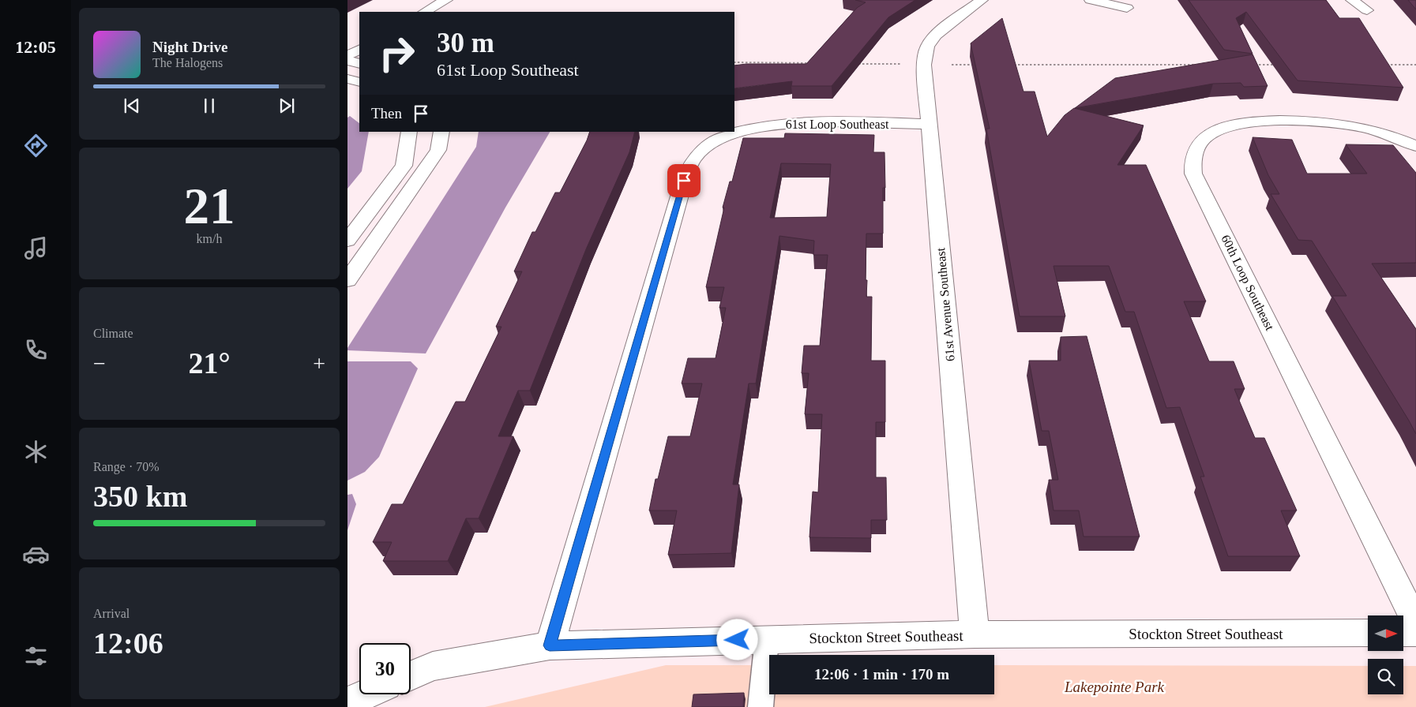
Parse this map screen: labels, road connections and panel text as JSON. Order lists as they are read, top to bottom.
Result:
{
  "streets": {
    "street": [
      "61st Loop Southeast",
      "60th Loop Southeast",
      "61st Avenue Southeast",
      "Stockton Street Southeast"
    ]
  },
  "crossings": [
    ["61st Loop Southeast", "61st Avenue Southeast"],
    ["61st Loop Southeast", "Stockton Street Southeast"],
    ["61st Avenue Southeast", "Stockton Street Southeast"]
  ],
  "parks": ["Lakepointe Park"],
  "north": "right",
  "page": {
    "tabs": "12:05",
    "turn": ["30 m", "61st Loop Southeast"],
    "song": ["Night Drive", "The Halogens"],
    "then": "Then",
    "tile": [
      ["21", "km/h"],
      "Climate",
      ["Range · 70%", "350 km"],
      ["Arrival", "12:06"]
    ],
    "heat": ["−", "21°", "+"],
    "limit": "30",
    "trip": "12:06 · 1 min · 170 m"
  }
}
